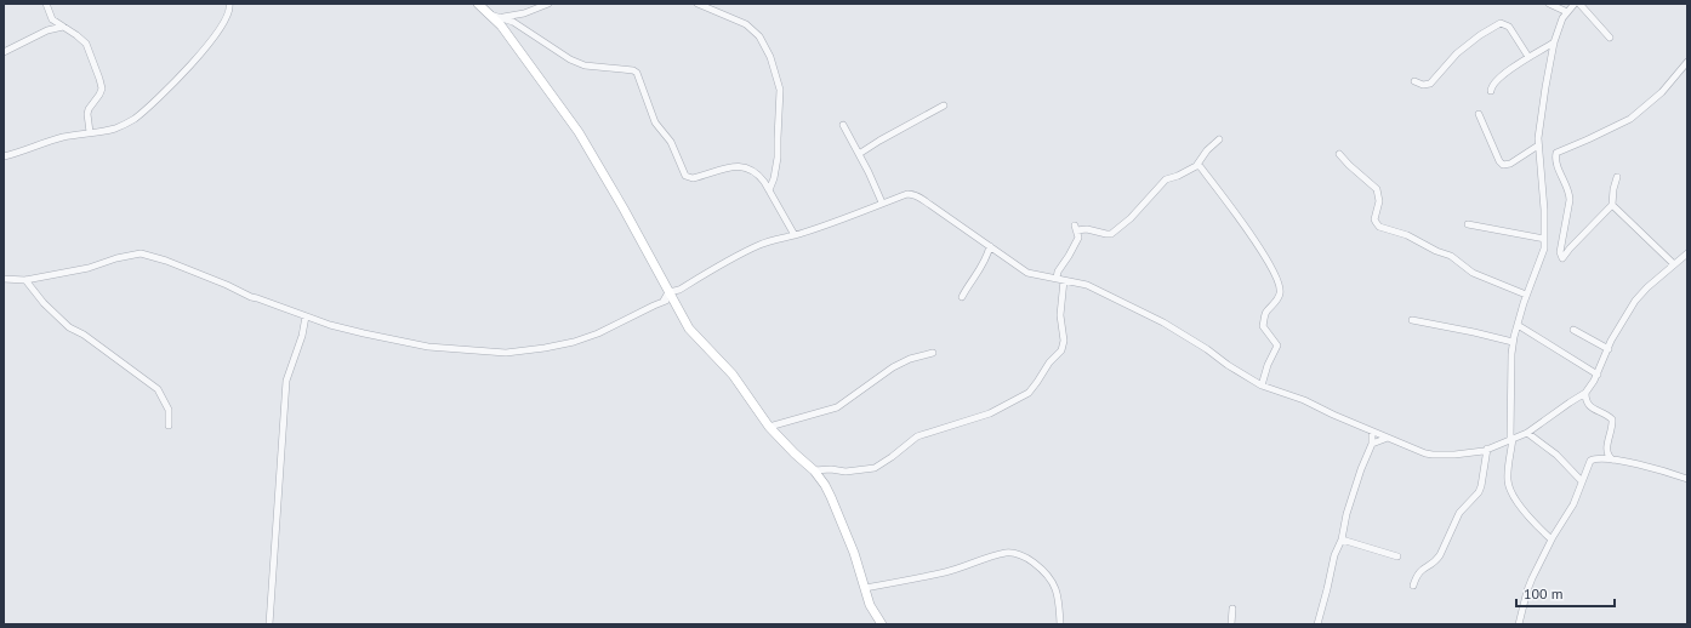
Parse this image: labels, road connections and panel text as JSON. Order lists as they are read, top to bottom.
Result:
{
  "scale_bar": "100 m"
}
